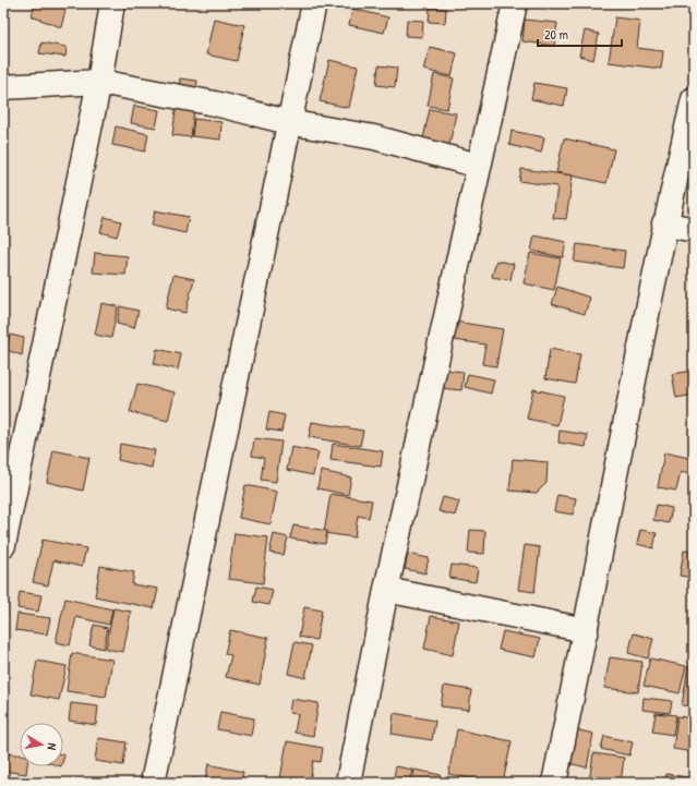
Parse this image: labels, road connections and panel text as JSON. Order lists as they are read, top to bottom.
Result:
{
  "scale_bar": "20 m",
  "north": "right"
}
